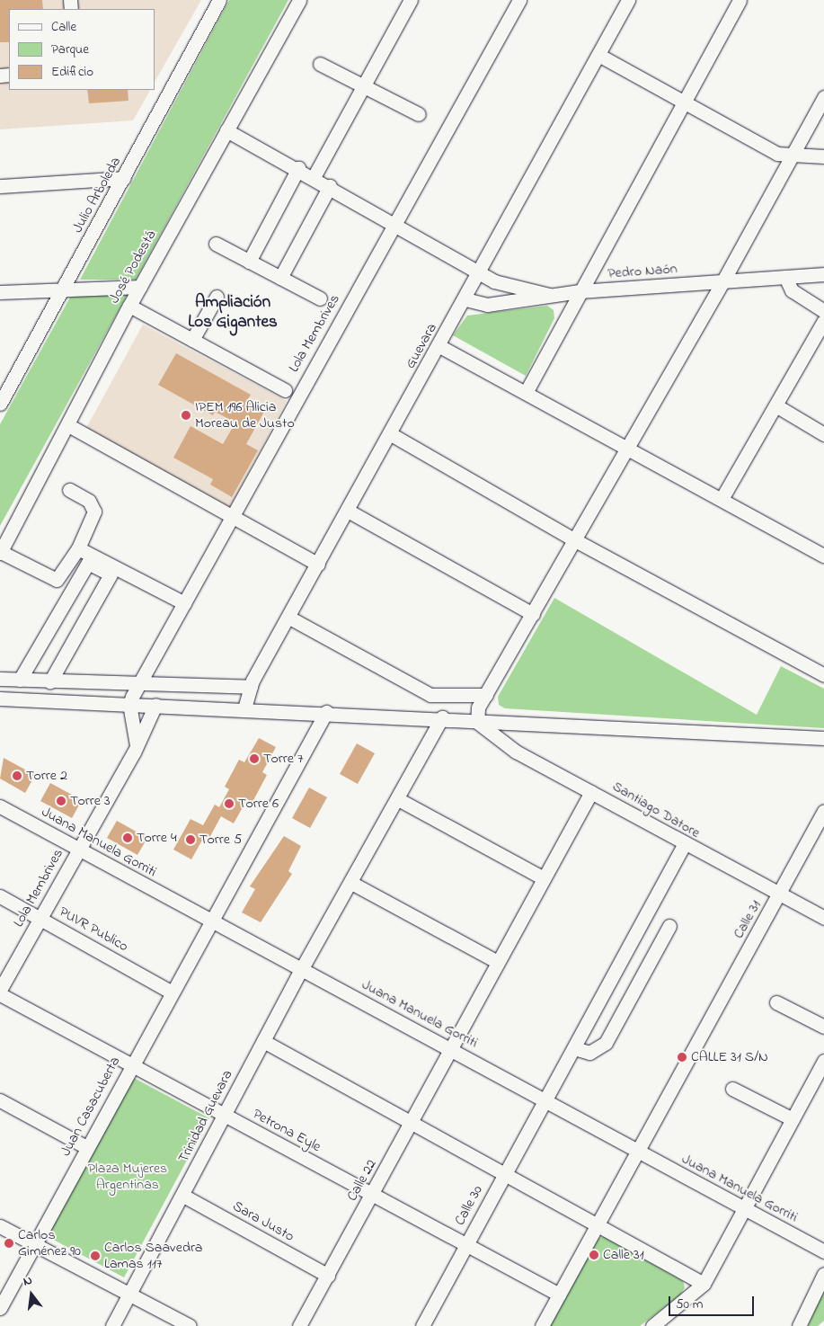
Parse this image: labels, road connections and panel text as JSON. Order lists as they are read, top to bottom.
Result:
{
  "streets": {
    "street": [
      "Julio Arboleda",
      "José Podestá",
      "Pedro Naón",
      "Lola Membrives",
      "Guevara",
      "Santiago Datore",
      "Juana Manuela Gorriti",
      "Calle 31",
      "PUVR Publico",
      "Juan Casacuberta",
      "Trinidad Guevara",
      "Petrona Eyle",
      "Calle 22",
      "Calle 30",
      "Sara Justo"
    ]
  },
  "crossings": [
    ["Pedro Naón", "Guevara"],
    ["Lola Membrives", "Juana Manuela Gorriti"],
    ["Lola Membrives", "PUVR Publico"],
    ["Santiago Datore", "Calle 31"],
    ["Santiago Datore", "Calle 22"],
    ["Santiago Datore", "Calle 30"],
    ["Juana Manuela Gorriti", "Calle 31"],
    ["Juana Manuela Gorriti", "Juan Casacuberta"],
    ["Juana Manuela Gorriti", "Trinidad Guevara"],
    ["Juana Manuela Gorriti", "Calle 22"],
    ["Juana Manuela Gorriti", "Calle 30"],
    ["Calle 31", "Petrona Eyle"],
    ["PUVR Publico", "Juan Casacuberta"],
    ["Juan Casacuberta", "Petrona Eyle"],
    ["Trinidad Guevara", "Petrona Eyle"],
    ["Trinidad Guevara", "Sara Justo"],
    ["Petrona Eyle", "Calle 22"],
    ["Petrona Eyle", "Calle 30"],
    ["Calle 22", "Sara Justo"]
  ],
  "districts": ["Ampliación Los Gigantes"],
  "parks": ["Plaza Mujeres Argentinas"],
  "places": [
    "IPEM 196 Alicia Moreau de Justo",
    "Torre 7",
    "Torre 2",
    "Torre 3",
    "Torre 6",
    "Torre 4",
    "Torre 5",
    "CALLE 31 S/N",
    "Carlos Giménez 90",
    "Calle 31",
    "Carlos Saavedra Lamas 117"
  ],
  "legend": ["Calle", "Parque", "Edificio"],
  "scale_bar": "50 m",
  "north": "top"
}
